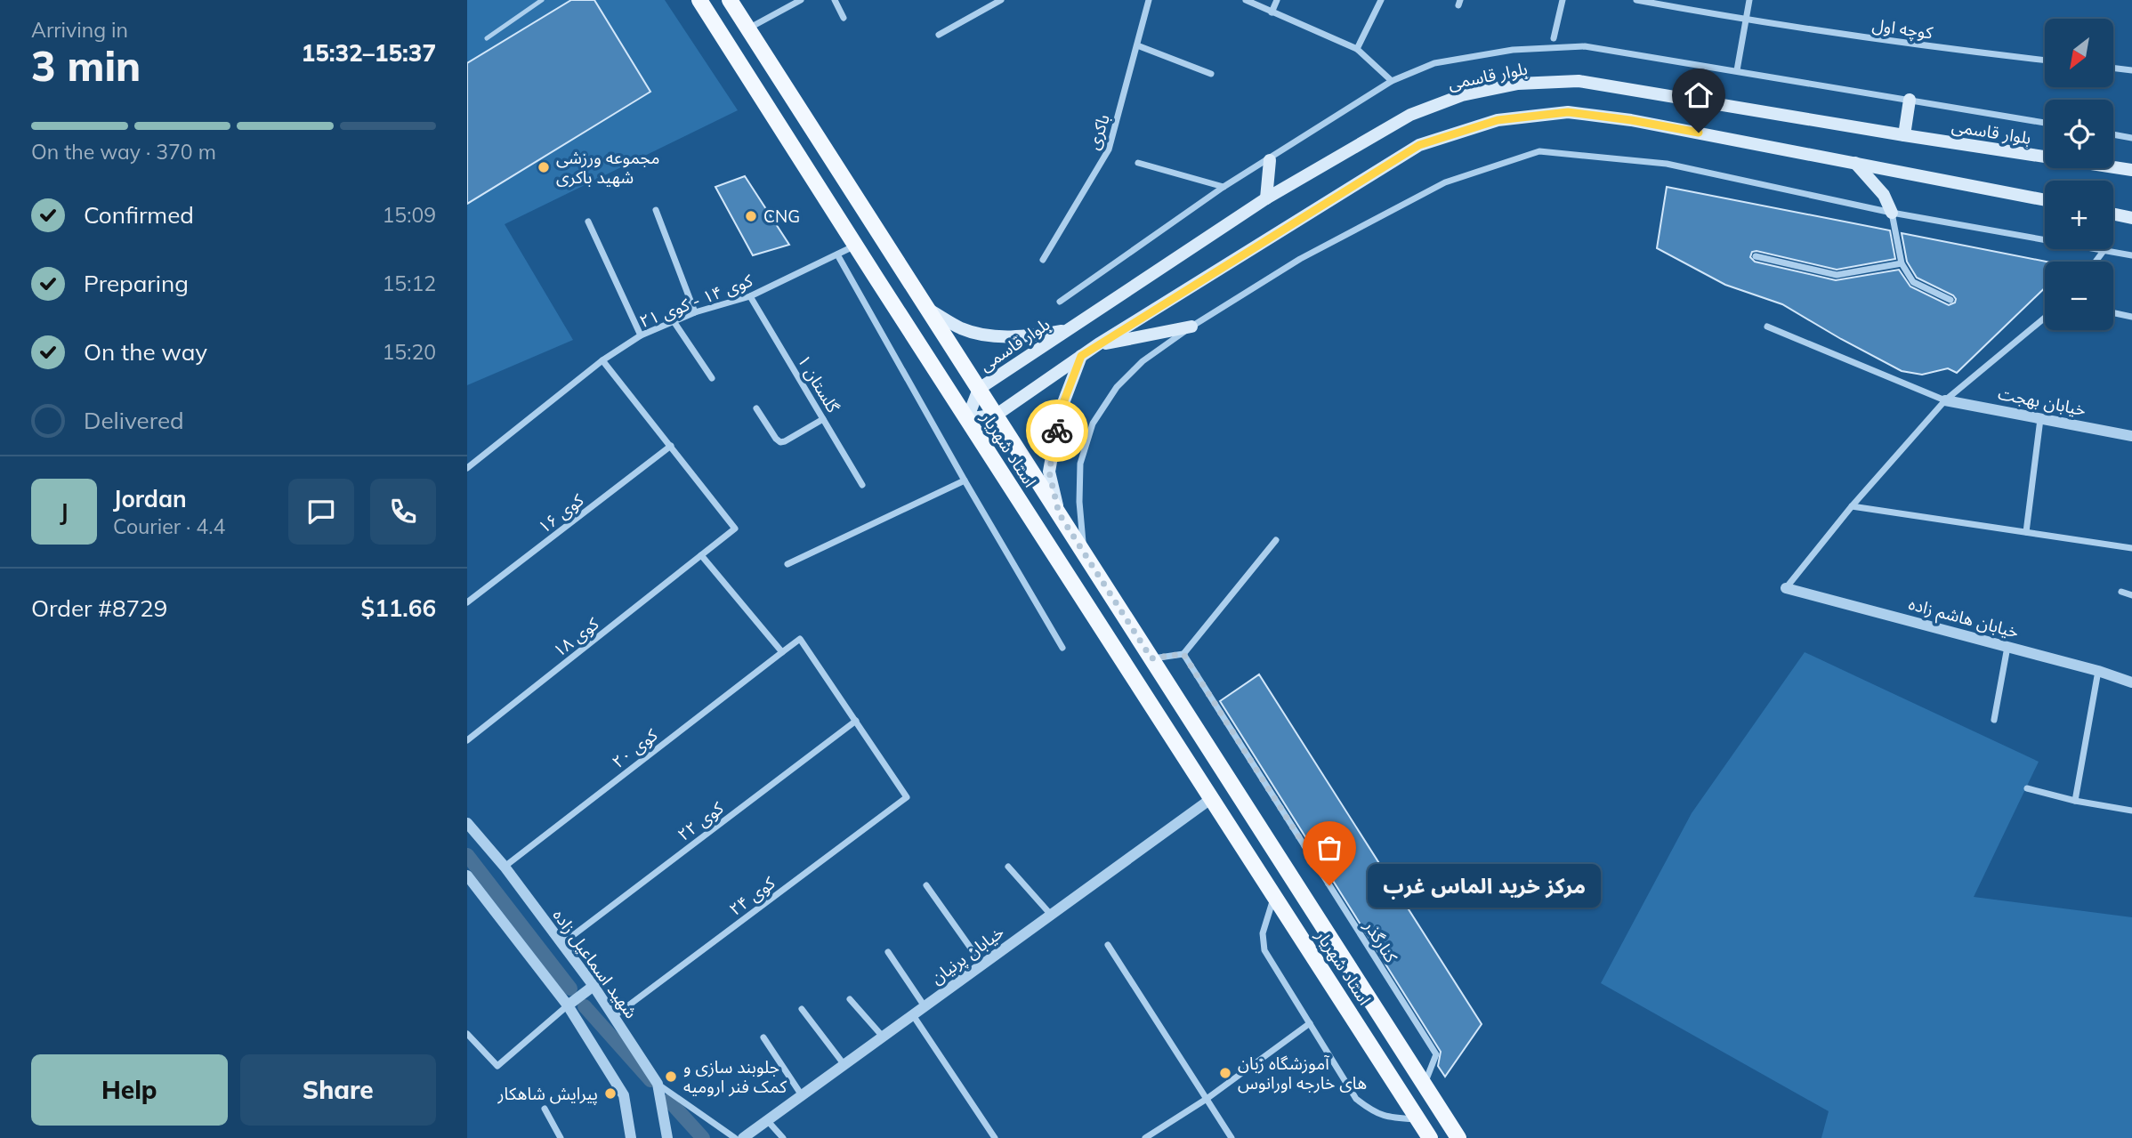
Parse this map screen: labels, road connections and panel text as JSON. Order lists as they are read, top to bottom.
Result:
{
  "streets": {
    "main road": ["بلوار قاسمی", "استاد شهریار"],
    "street": [
      "کوچه اول",
      "باکری",
      "کوی ۱۴ - کوی ۲۱",
      "۱ گلستان",
      "خیابان بهجت",
      "کوی ۱۶",
      "خیابان هاشم زاده",
      "کوی ۱۸",
      "کوی ۲۰",
      "کوی ۲۲",
      "کوی ۲۴",
      "کنارگذر",
      "خیابان پرنیان",
      "شهید اسماعیل زاده"
    ]
  },
  "crossings": [
    ["بلوار قاسمی", "استاد شهریار"],
    ["کوی ۱۴ - کوی ۲۱", "۱ گلستان"],
    ["کوی ۱۴ - کوی ۲۱", "استاد شهریار"],
    ["استاد شهریار", "کنارگذر"],
    ["استاد شهریار", "خیابان پرنیان"],
    ["کوی ۱۶", "کوی ۱۸"],
    ["کوی ۲۰", "شهید اسماعیل زاده"],
    ["کوی ۲۲", "کوی ۲۴"],
    ["کوی ۲۲", "شهید اسماعیل زاده"],
    ["کوی ۲۴", "شهید اسماعیل زاده"]
  ],
  "places": [
    "مجموعه ورزشی شهید باکری",
    "CNG",
    "مرکز خرید الماس غرب",
    "آموزشگاه زبان های خارجه اورانوس",
    "جلوبند سازی و کمک فنر ارومیه",
    "پیرایش شاهکار"
  ],
  "north": "bottom left",
  "page": {
    "heading": ["3 min", "Arriving in", "15:32–15:37"],
    "panel": [
      "Jordan",
      "Courier · 4.4",
      "Order #8729",
      "$11.66"
    ],
    "map_buttons": ["+", "−"],
    "bar": "On the way · 370 m",
    "list": [
      ["Confirmed", "15:09"],
      ["Preparing", "15:12"],
      ["On the way", "15:20"],
      "Delivered"
    ],
    "round": "J",
    "bubble": "مرکز خرید الماس غرب",
    "buttons": ["Help", "Share"]
  }
}
